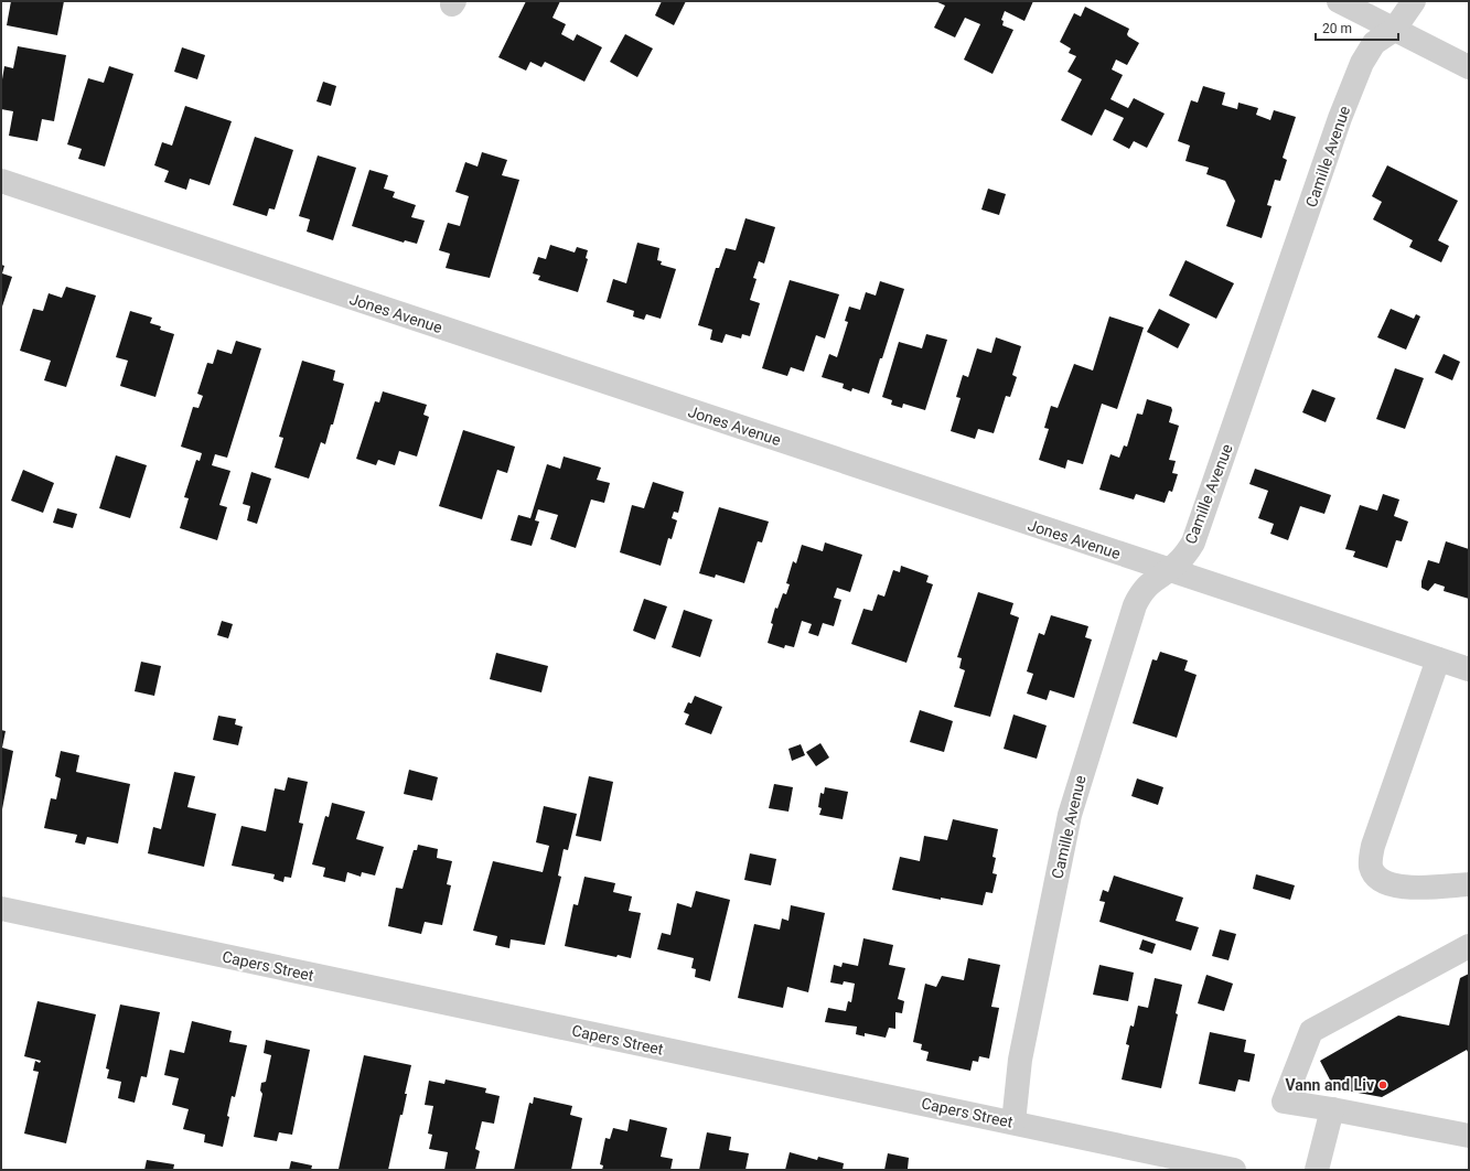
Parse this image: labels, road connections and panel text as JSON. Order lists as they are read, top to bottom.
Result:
{
  "streets": {
    "street": ["Camille Avenue", "Jones Avenue", "Capers Street"]
  },
  "crossings": [
    ["Camille Avenue", "Jones Avenue"],
    ["Camille Avenue", "Capers Street"]
  ],
  "places": ["Vann and Liv"],
  "scale_bar": "20 m"
}
